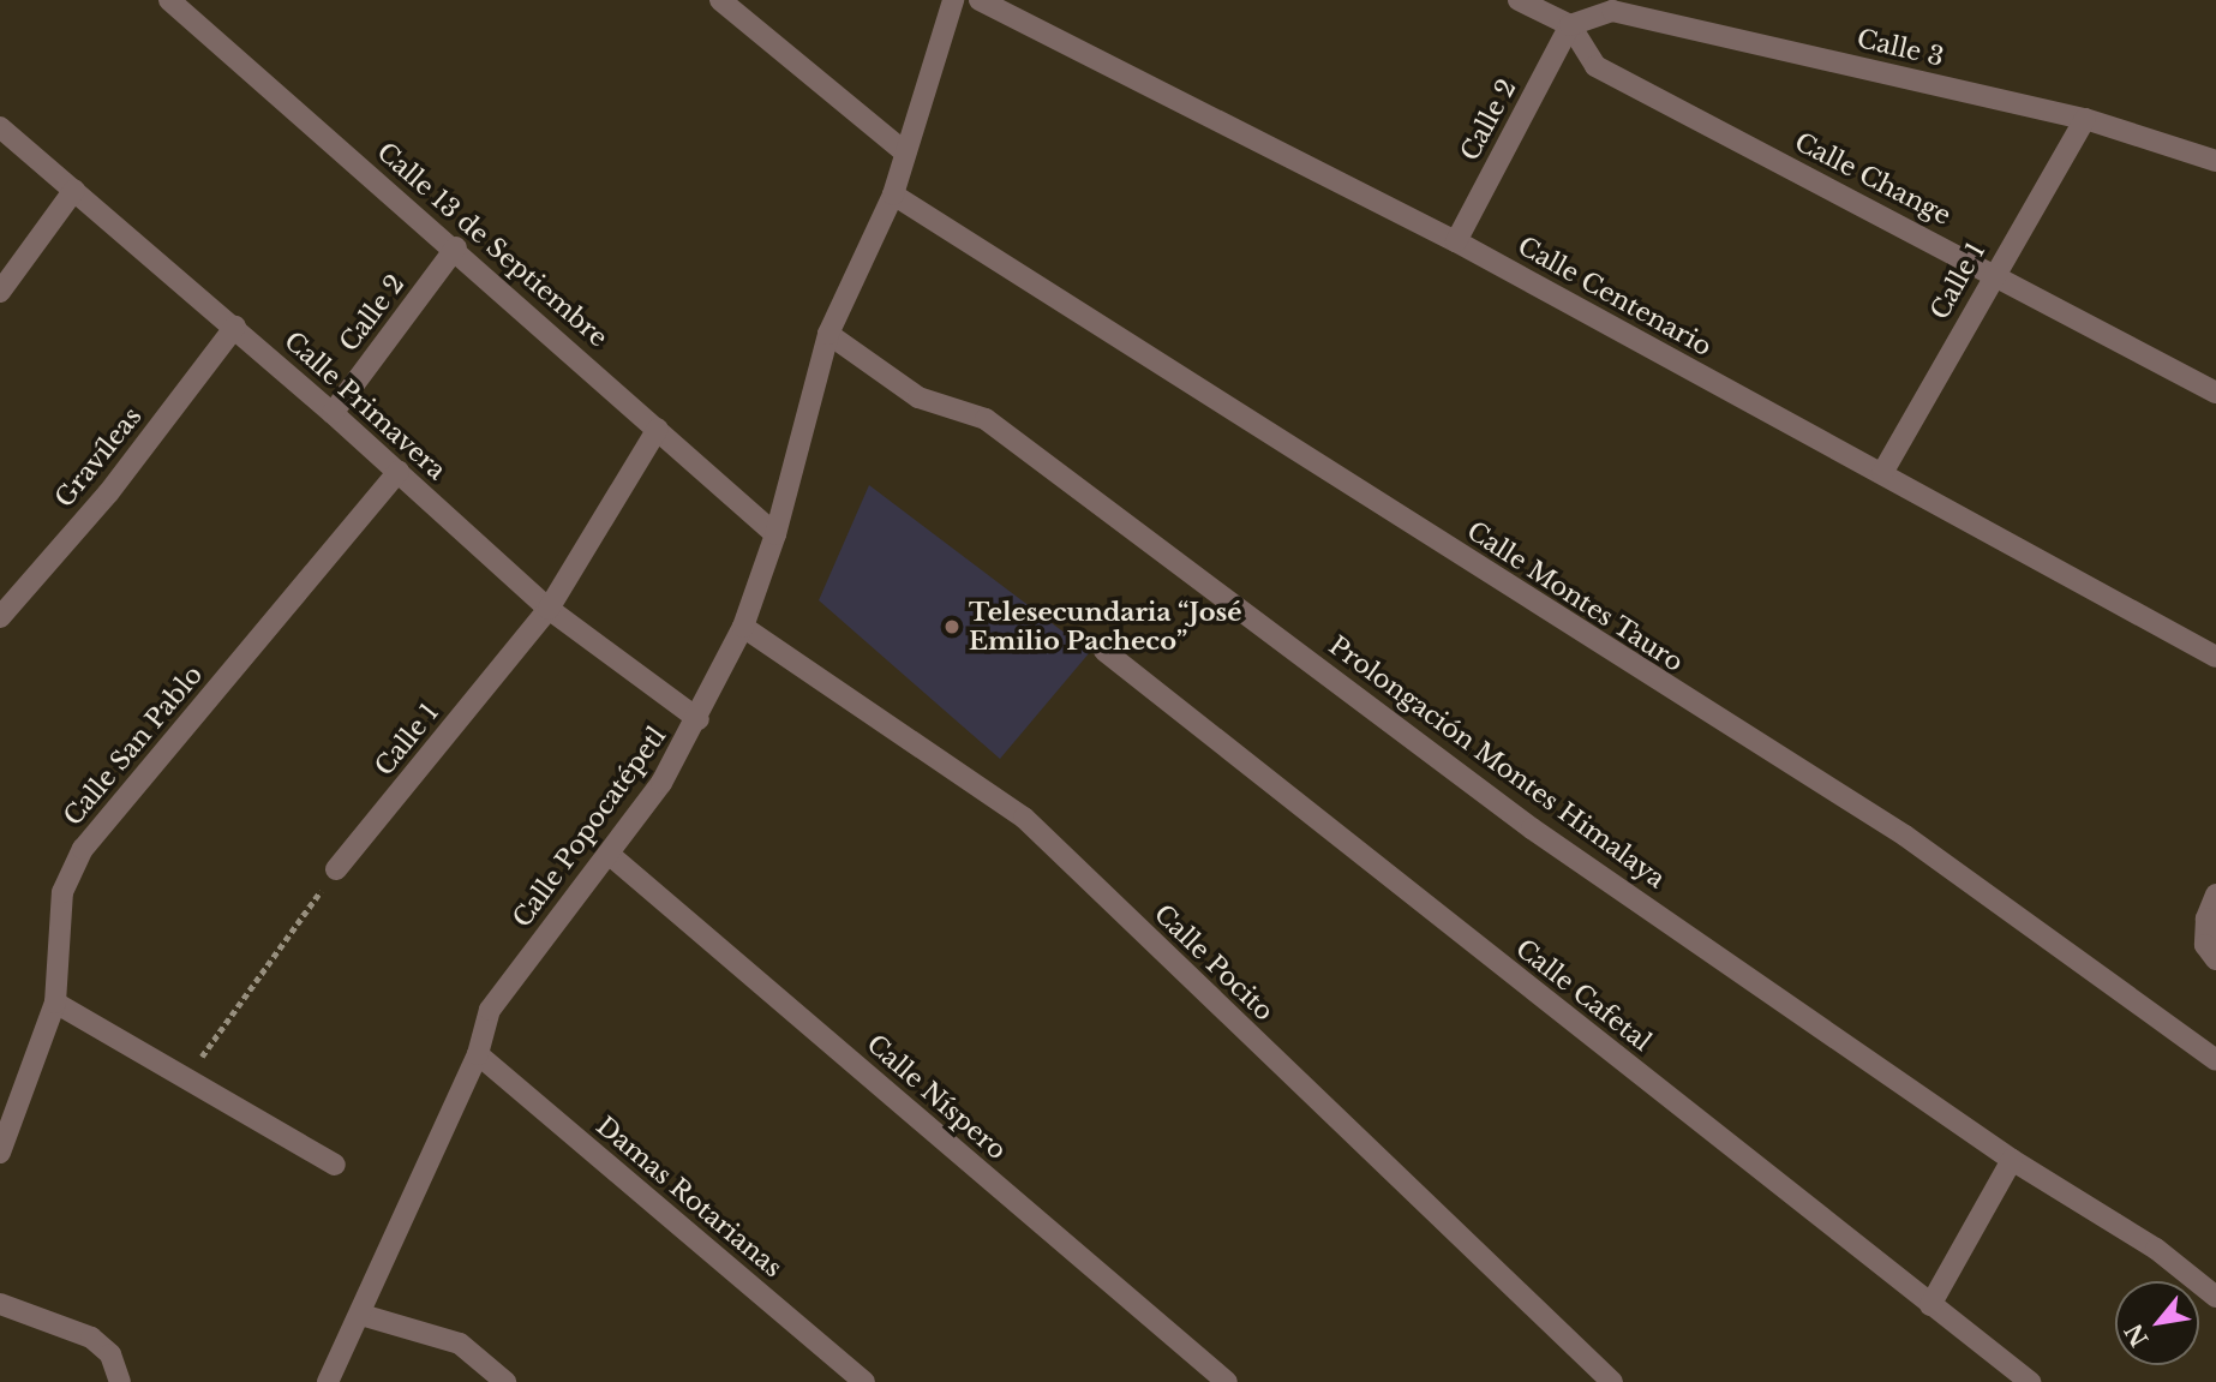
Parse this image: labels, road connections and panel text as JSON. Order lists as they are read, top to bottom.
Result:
{
  "streets": {
    "street": [
      "Calle 3",
      "Calle 2",
      "Calle Change",
      "Calle 13 de Septiembre",
      "Calle 1",
      "Calle Centenario",
      "Calle Primavera",
      "Gravíleas",
      "Calle Montes Tauro",
      "Calle San Pablo",
      "Prolongación Montes Himalaya",
      "Calle Popocatépetl",
      "Calle Pocito",
      "Calle Cafetal",
      "Calle Níspero",
      "Damas Rotarianas"
    ]
  },
  "crossings": [
    ["Calle 3", "Calle 2"],
    ["Calle 3", "Calle Change"],
    ["Calle 3", "Calle 1"],
    ["Calle 2", "Calle Change"],
    ["Calle 2", "Calle 13 de Septiembre"],
    ["Calle 2", "Calle Centenario"],
    ["Calle 2", "Calle Primavera"],
    ["Calle Change", "Calle 1"],
    ["Calle 13 de Septiembre", "Calle 1"],
    ["Calle 13 de Septiembre", "Calle Popocatépetl"],
    ["Calle 1", "Calle Centenario"],
    ["Calle 1", "Calle Primavera"],
    ["Calle Primavera", "Gravíleas"],
    ["Calle Primavera", "Calle San Pablo"],
    ["Calle Primavera", "Calle Popocatépetl"],
    ["Calle Montes Tauro", "Calle Popocatépetl"],
    ["Prolongación Montes Himalaya", "Calle Popocatépetl"],
    ["Calle Popocatépetl", "Calle Pocito"],
    ["Calle Popocatépetl", "Calle Níspero"],
    ["Calle Popocatépetl", "Damas Rotarianas"]
  ],
  "places": ["Telesecundaria “José Emilio Pacheco”"],
  "north": "bottom left"
}
